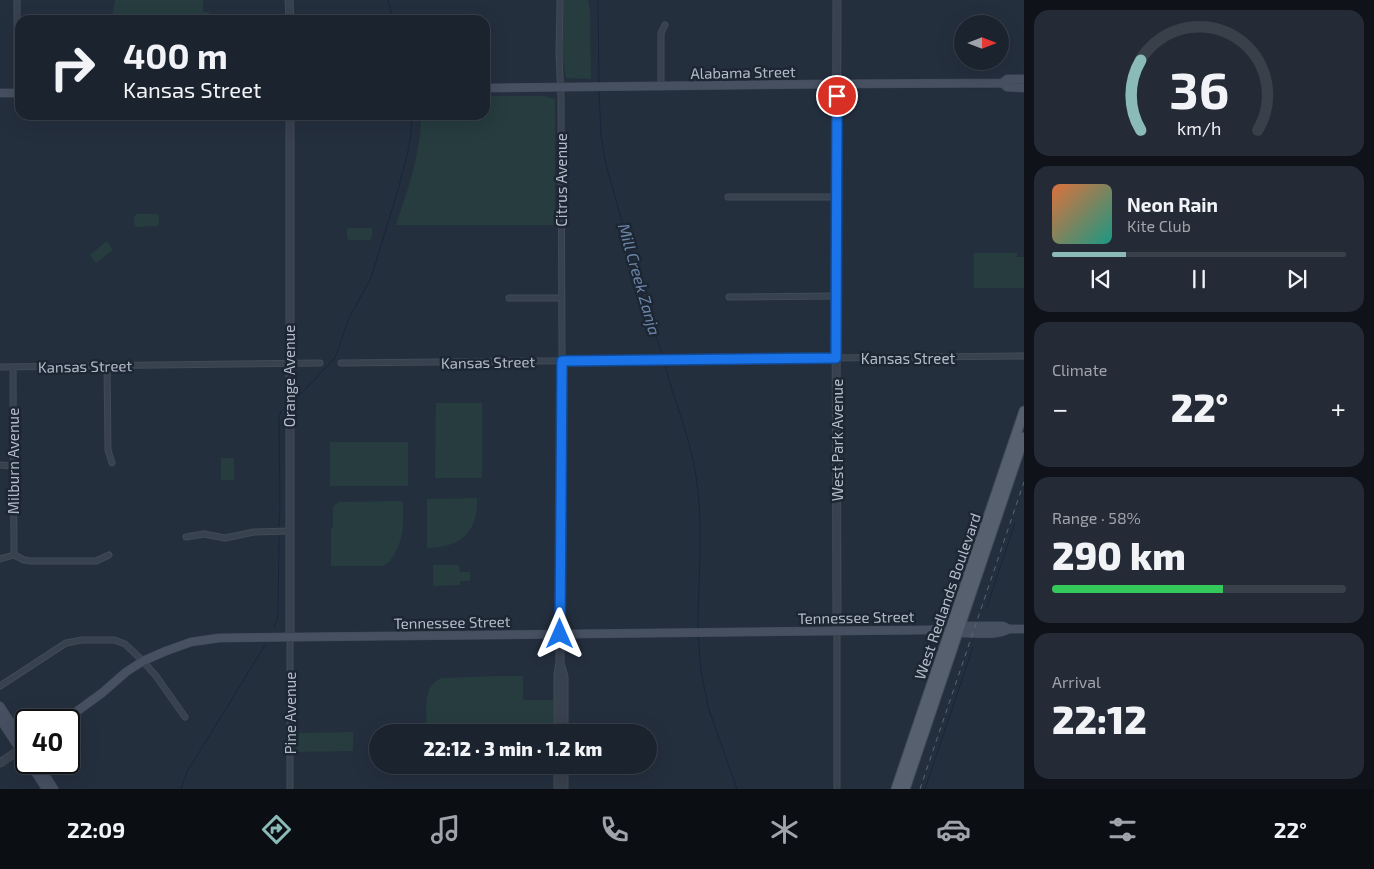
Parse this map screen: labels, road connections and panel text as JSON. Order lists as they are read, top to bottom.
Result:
{
  "streets": {
    "main road": ["Alabama Street", "West Redlands Boulevard", "Tennessee Street"],
    "street": [
      "Citrus Avenue",
      "Kansas Street",
      "Orange Avenue",
      "West Park Avenue",
      "Milburn Avenue",
      "Pine Avenue"
    ]
  },
  "crossings": [
    ["Alabama Street", "Citrus Avenue"],
    ["Alabama Street", "West Park Avenue"],
    ["Citrus Avenue", "Kansas Street"],
    ["Kansas Street", "Orange Avenue"],
    ["Kansas Street", "West Park Avenue"],
    ["Kansas Street", "Milburn Avenue"],
    ["Orange Avenue", "Tennessee Street"],
    ["Orange Avenue", "Pine Avenue"],
    ["West Park Avenue", "Tennessee Street"],
    ["West Redlands Boulevard", "Tennessee Street"],
    ["Tennessee Street", "Pine Avenue"]
  ],
  "water": ["Mill Creek Zanja"],
  "north": "right",
  "page": {
    "turn": ["400 m", "Kansas Street"],
    "song": ["Neon Rain", "Kite Club"],
    "tile": [
      "Climate",
      ["Range · 58%", "290 km"],
      ["Arrival", "22:12"]
    ],
    "heat": ["−", "22°", "+"],
    "limit": "40",
    "trip": "22:12 · 3 min · 1.2 km",
    "tabs": ["22:09", "22°"],
    "gauge": ["36", "km/h"]
  }
}
